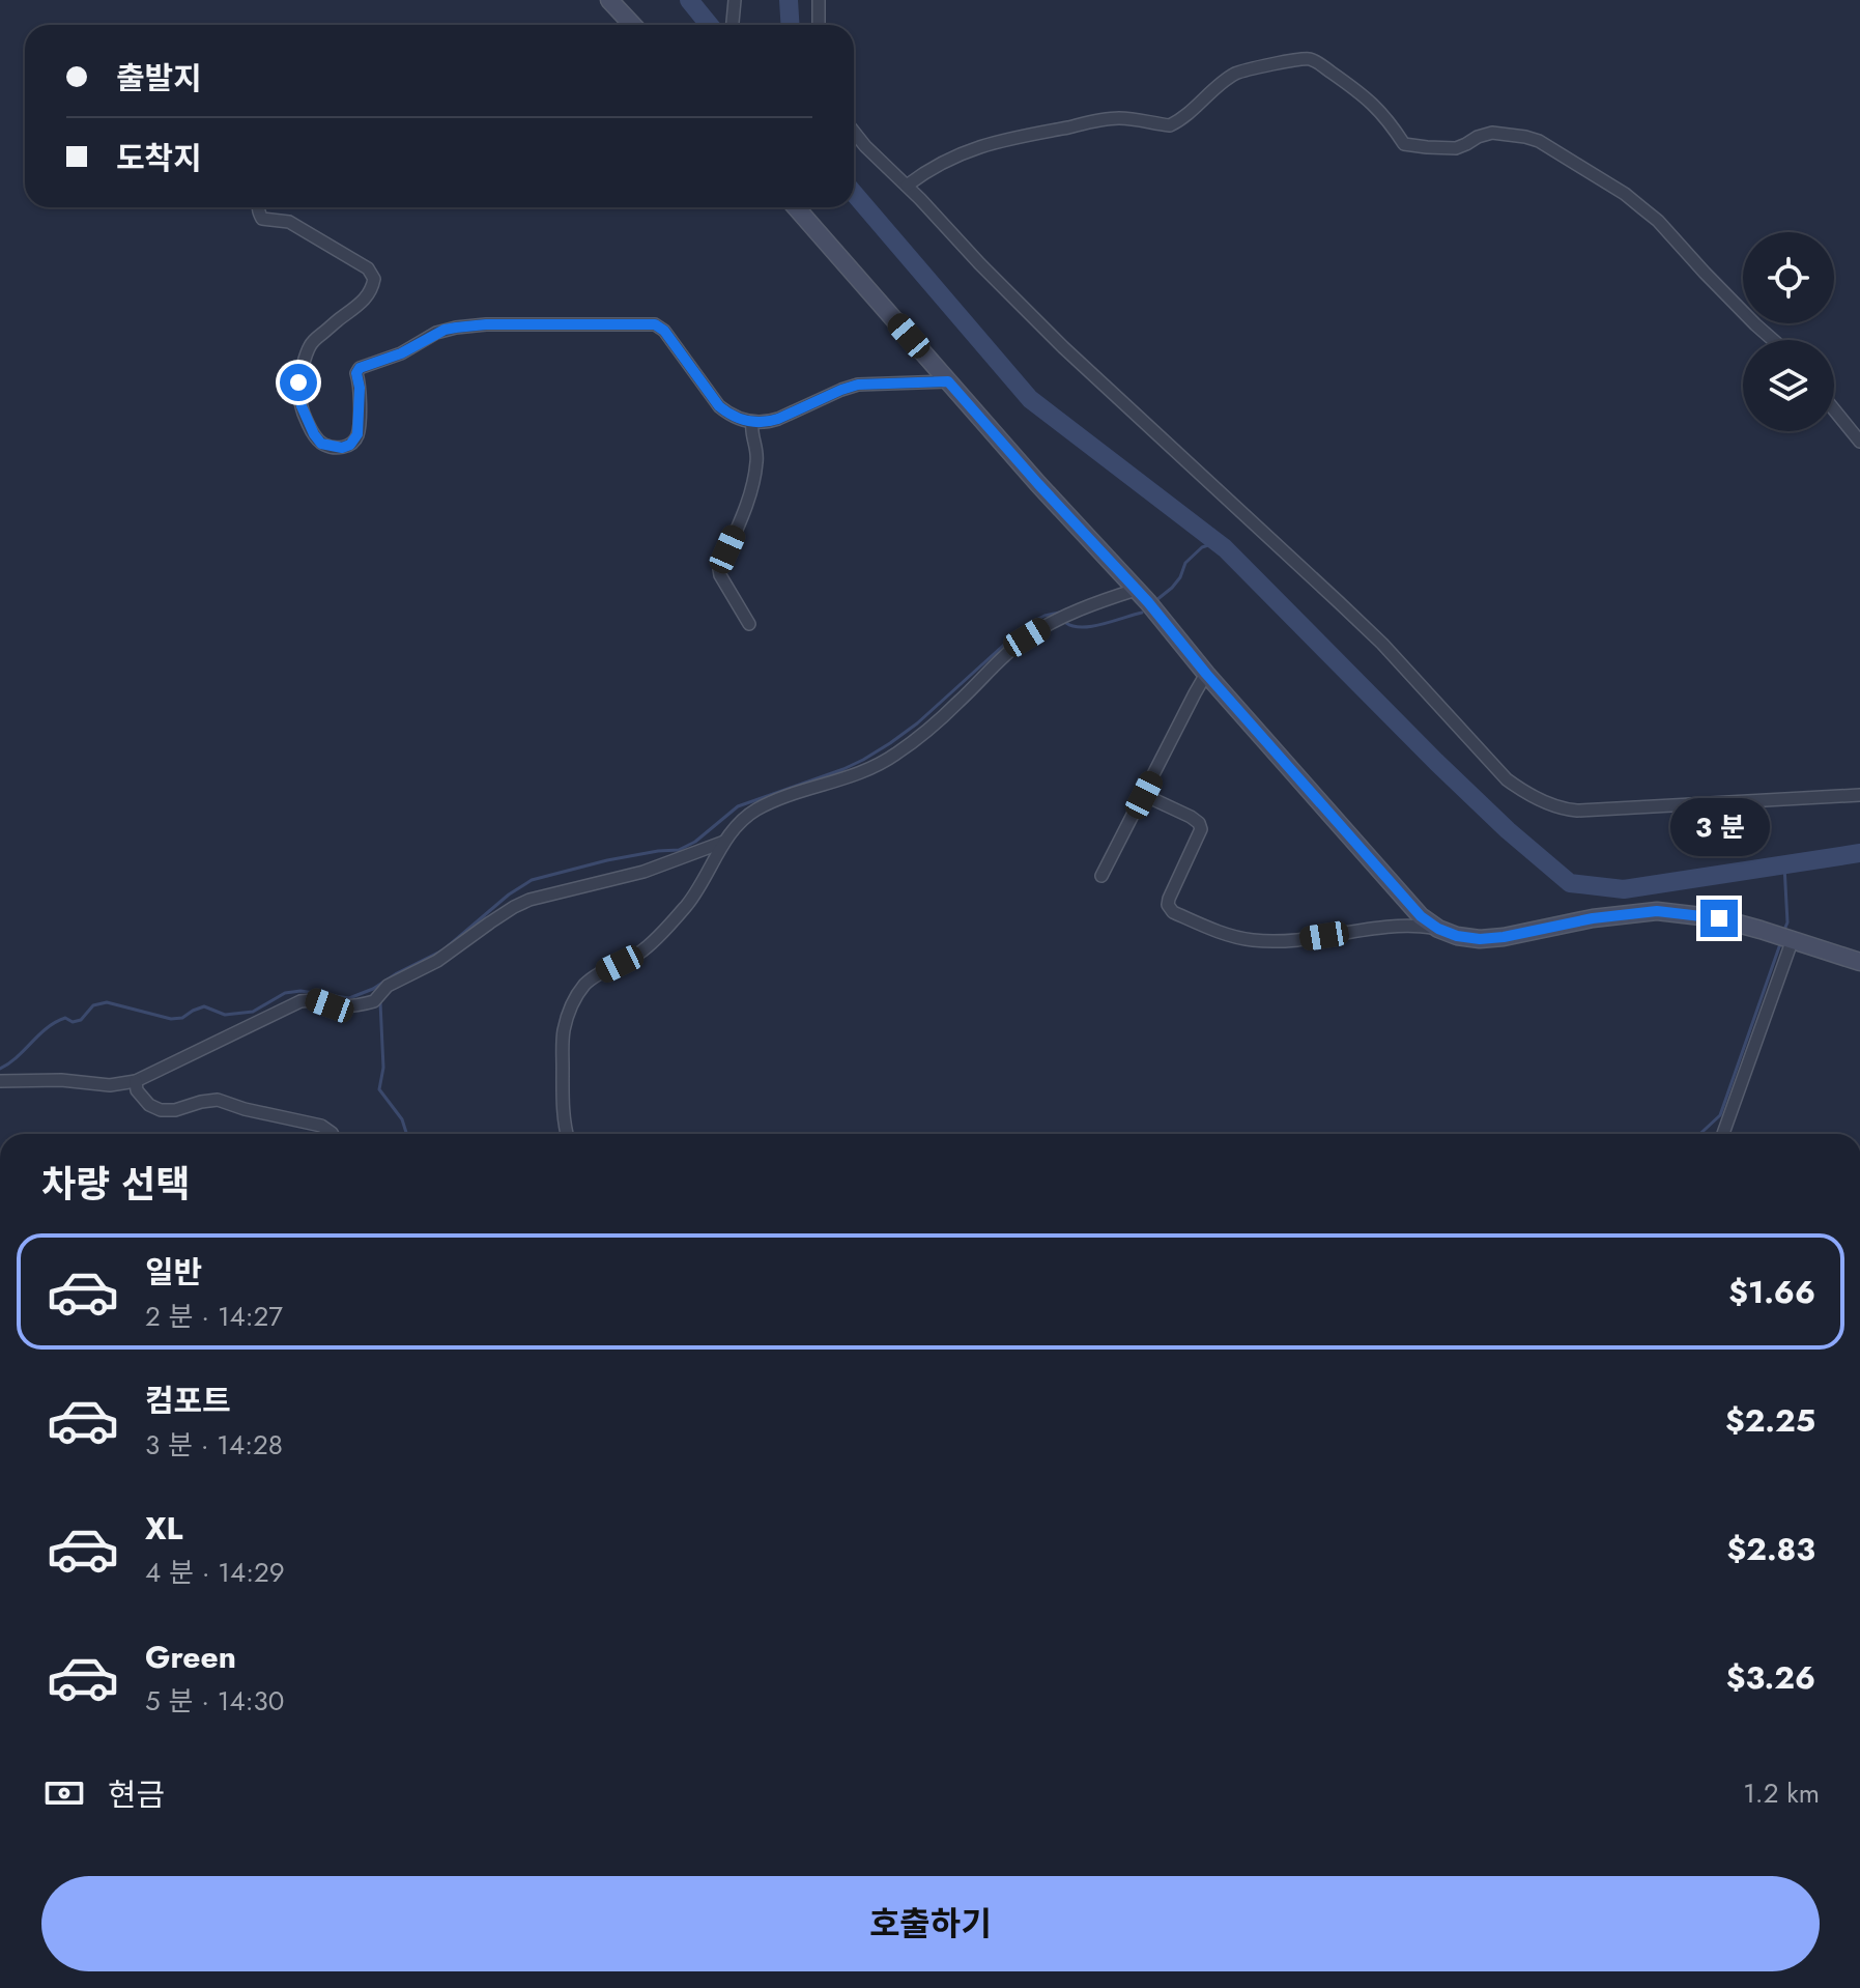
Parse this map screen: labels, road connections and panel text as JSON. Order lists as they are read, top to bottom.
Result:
{
  "page": {
    "banner": ["출발지", "도착지"],
    "bubble": "3 분",
    "heading": "차량 선택",
    "list": [
      {
        "name": "일반",
        "note": "2 분 · 14:27",
        "value": "$1.66"
      },
      {
        "name": "컴포트",
        "note": "3 분 · 14:28",
        "value": "$2.25"
      },
      {
        "name": "XL",
        "note": "4 분 · 14:29",
        "value": "$2.83"
      },
      {
        "name": "Green",
        "note": "5 분 · 14:30",
        "value": "$3.26"
      }
    ],
    "pay": ["현금", "1.2 km"],
    "buttons": "호출하기"
  }
}
